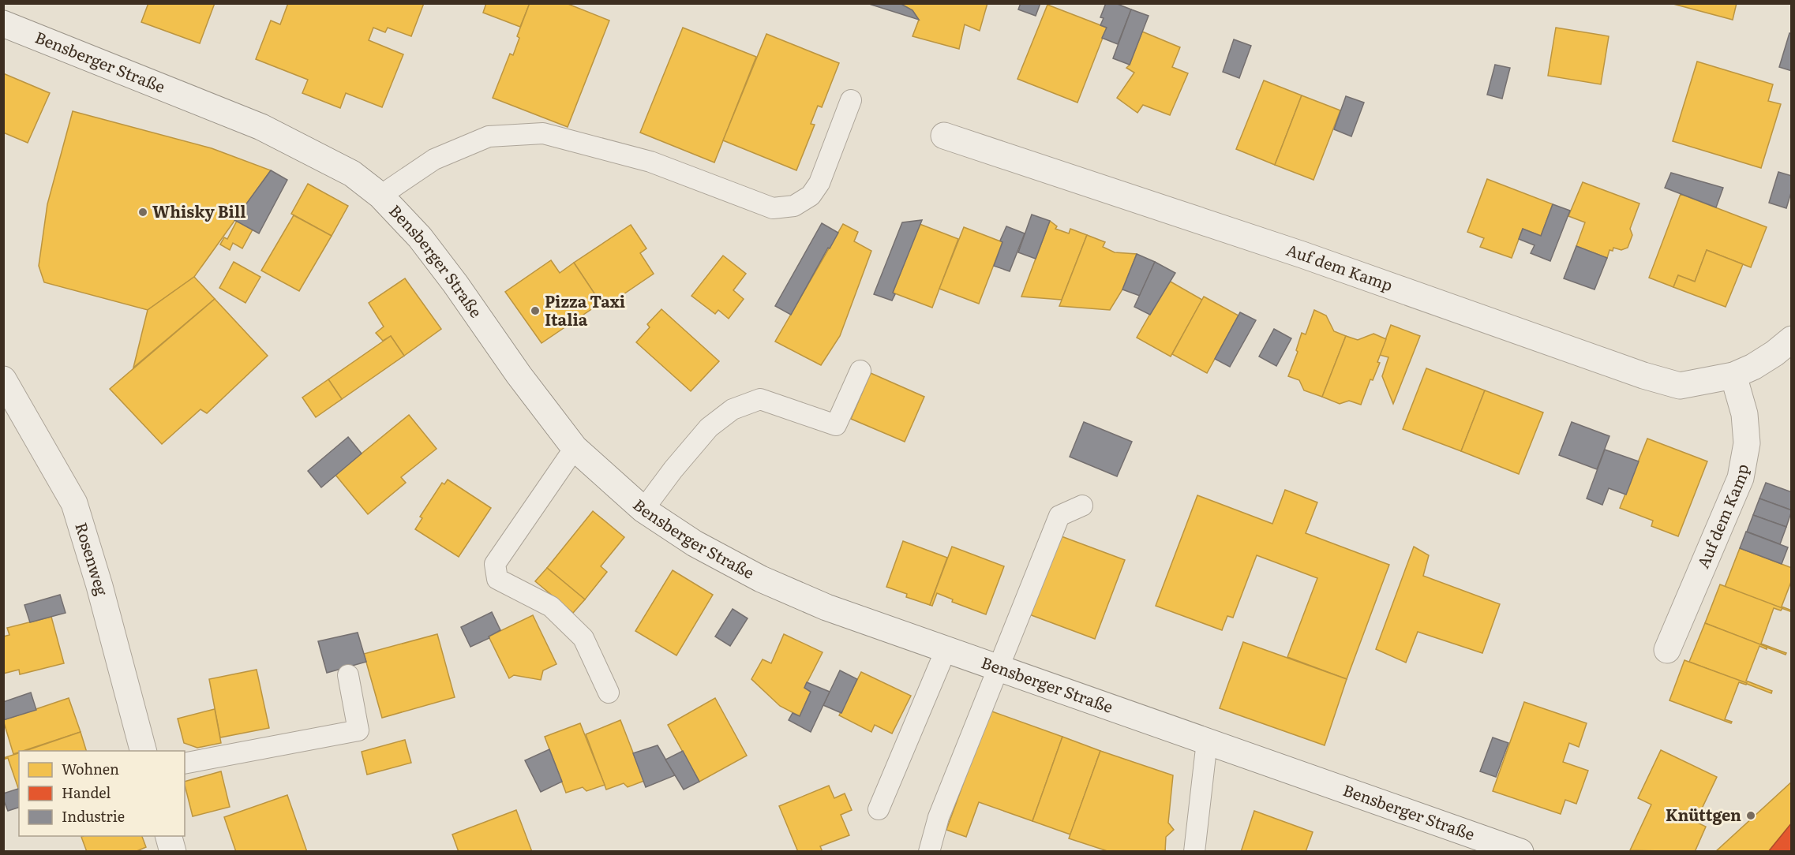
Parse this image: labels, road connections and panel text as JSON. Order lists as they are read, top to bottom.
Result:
{
  "streets": {
    "main road": ["Bensberger Straße", "Auf dem Kamp", "Rosenweg"]
  },
  "places": ["Whisky Bill", "Pizza Taxi Italia", "Knüttgen"],
  "legend": ["Wohnen", "Handel", "Industrie"]
}
